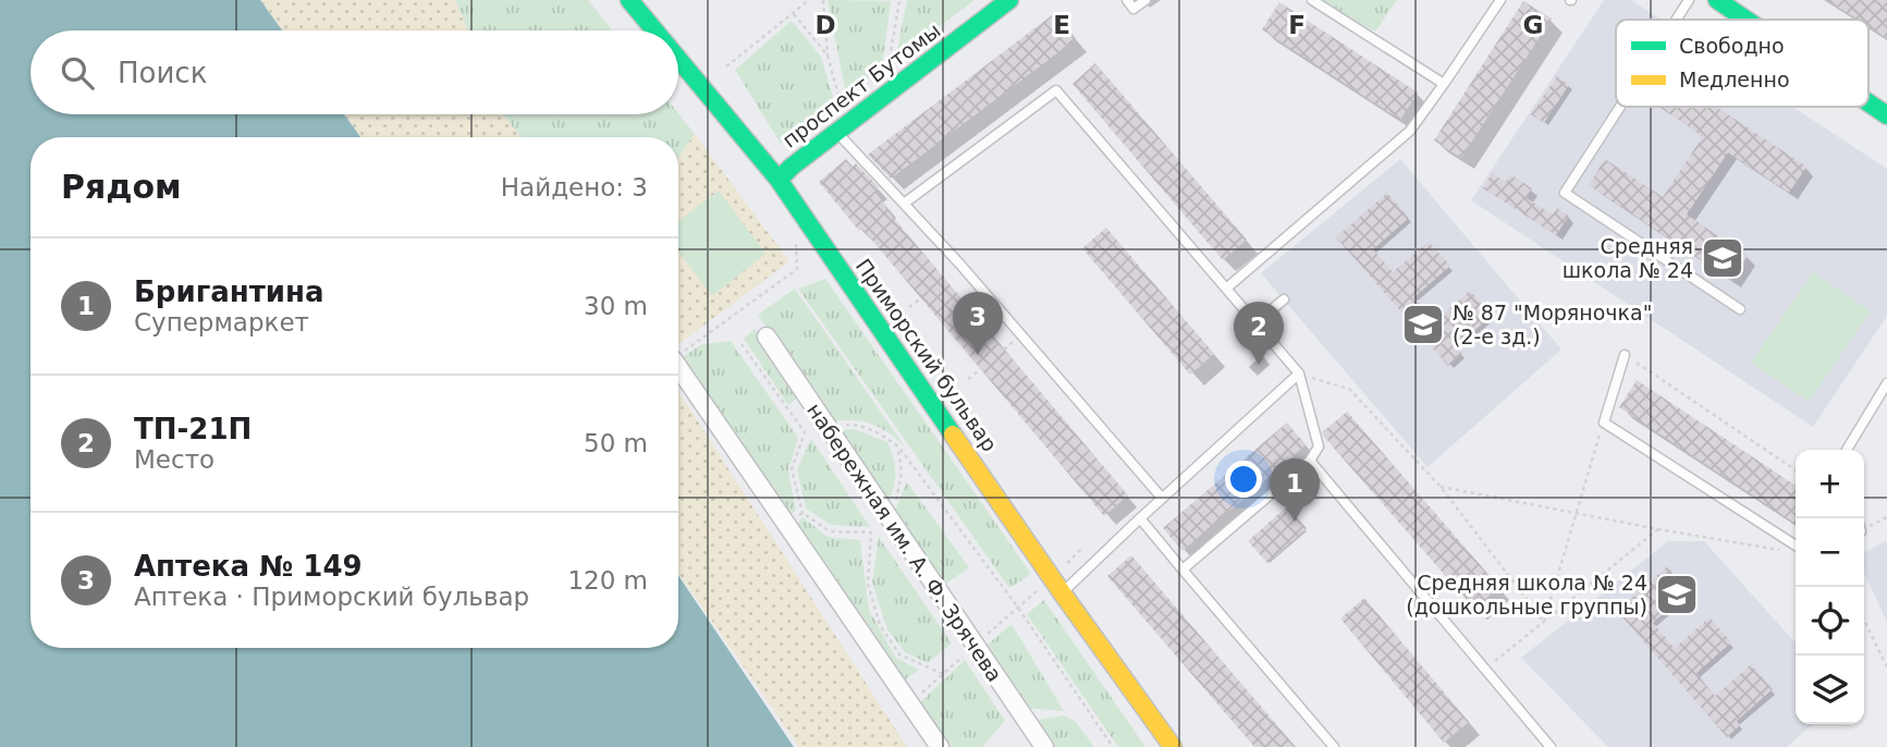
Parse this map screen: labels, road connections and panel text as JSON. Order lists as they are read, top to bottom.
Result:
{
  "streets": {
    "street": ["проспект Бутомы", "Приморский бульвар", "набережная им. А. Ф. Зрячева"]
  },
  "crossings": [
    ["проспект Бутомы", "Приморский бульвар"]
  ],
  "places": {
    "school or university": ["Средняя школа № 24", "№ 87 \"Моряночка\" (2-е зд.)", "Средняя школа № 24 (дошкольные группы)"]
  },
  "legend": ["Свободно", "Медленно"],
  "page": {
    "search": "Поиск",
    "heading": ["Рядом", "Найдено: 3"],
    "list": [
      {
        "mark": "1",
        "name": "Бригантина",
        "note": "Супермаркет",
        "value": "30 m"
      },
      {
        "mark": "2",
        "name": "ТП-21П",
        "note": "Место",
        "value": "50 m"
      },
      {
        "mark": "3",
        "name": "Аптека № 149",
        "note": "Аптека · Приморский бульвар",
        "value": "120 m"
      }
    ],
    "pins": ["3", "2", "1"],
    "map_buttons": ["+", "−"]
  },
  "grid": {
    "columns": [
      "D",
      "E",
      "F",
      "G"
    ]
  }
}
